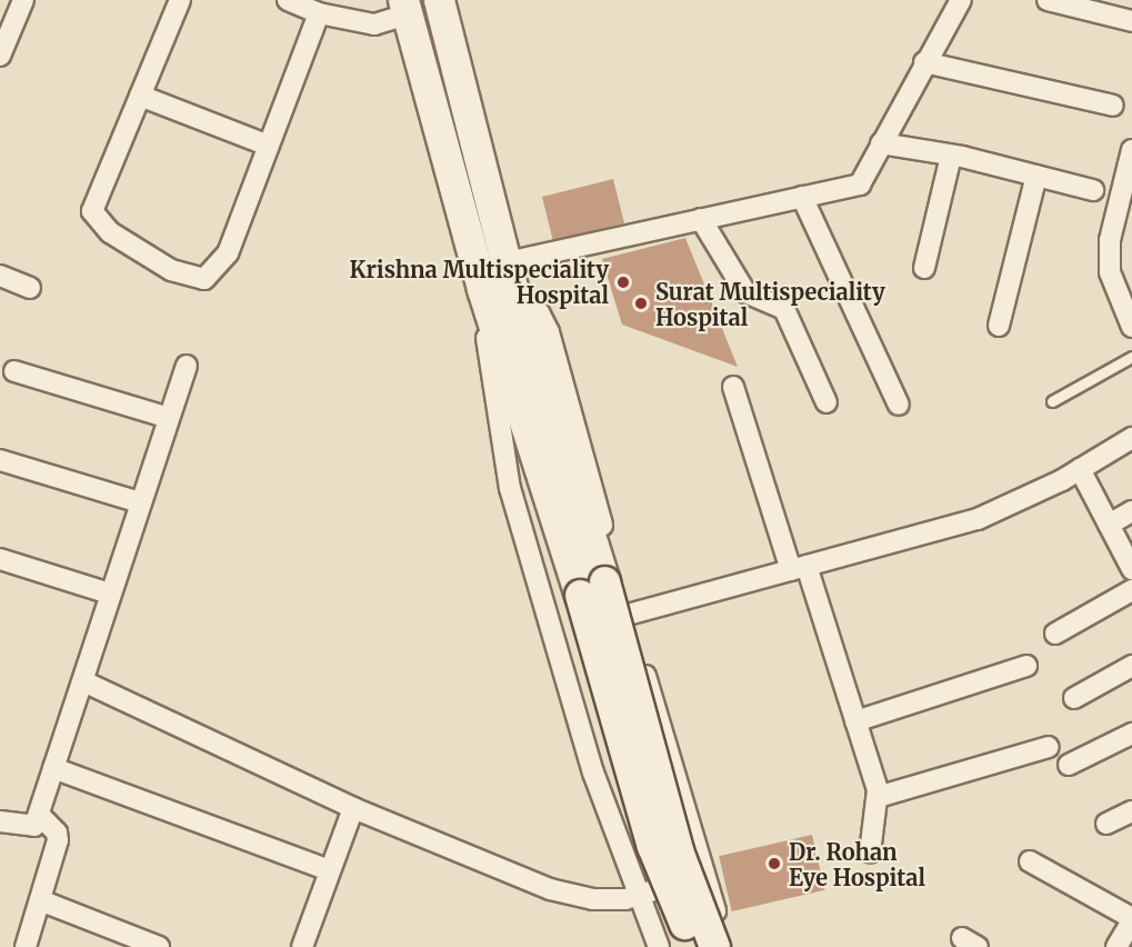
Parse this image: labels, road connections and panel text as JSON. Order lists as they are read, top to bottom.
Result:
{
  "places": ["Krishna Multispeciality Hospital", "Surat Multispeciality Hospital", "Dr. Rohan Eye Hospital"]
}
